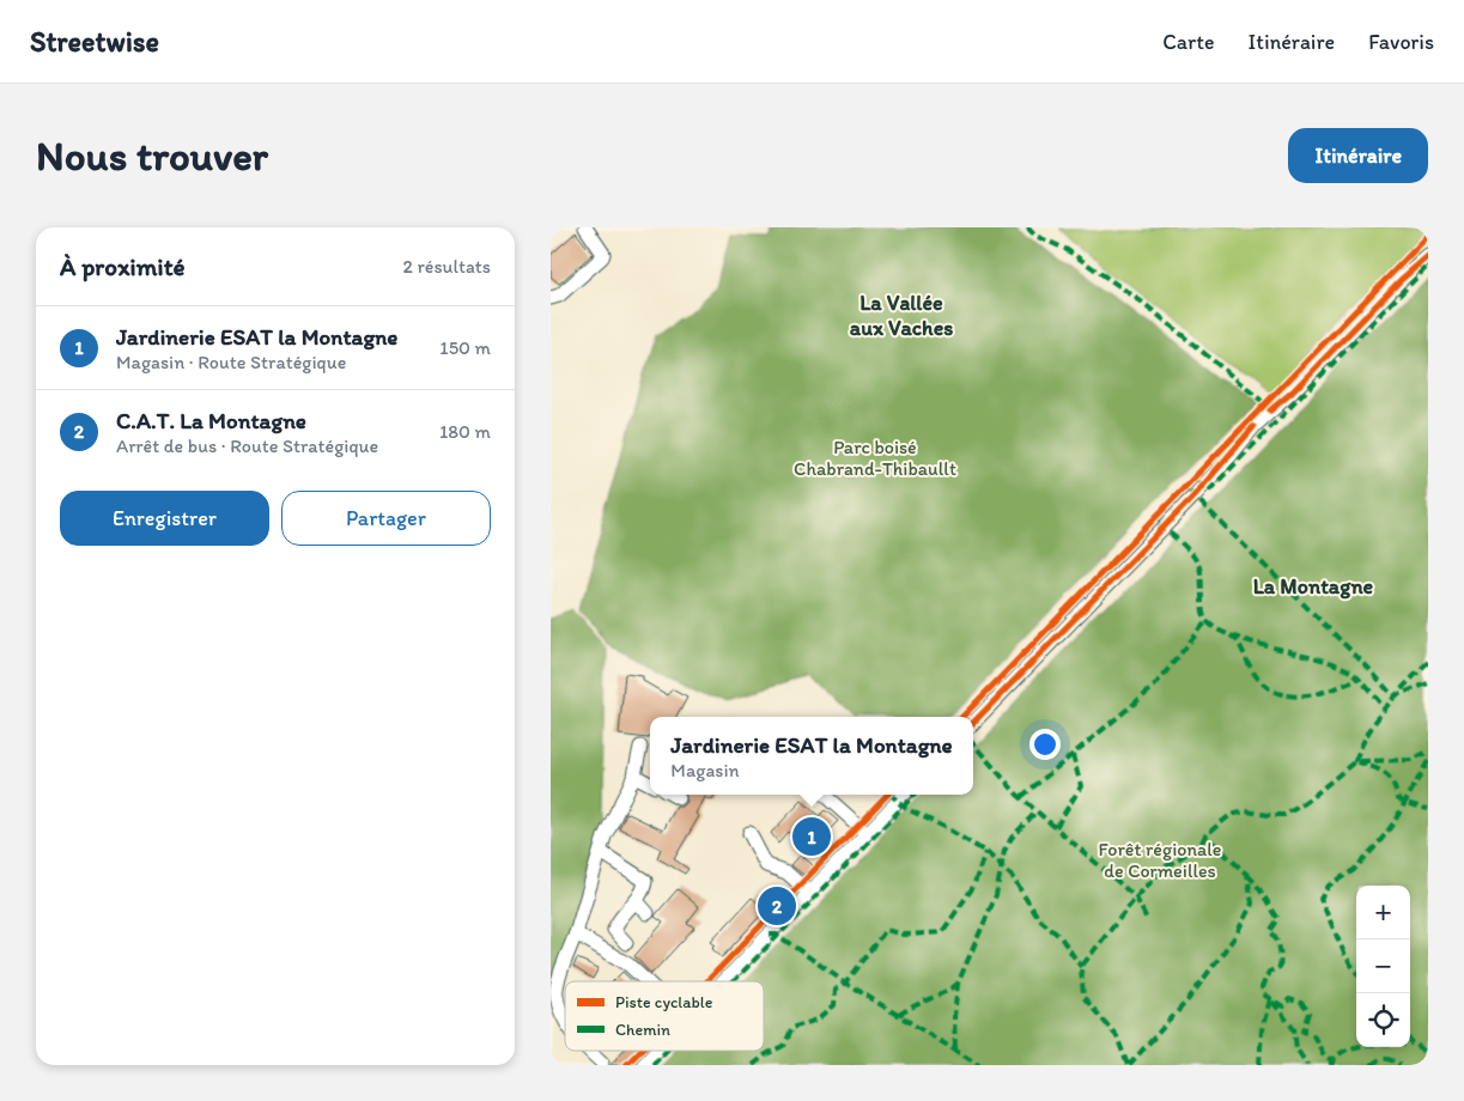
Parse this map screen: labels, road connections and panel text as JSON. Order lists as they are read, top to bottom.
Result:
{
  "districts": ["La Vallée aux Vaches", "La Montagne"],
  "parks": ["Parc boisé Chabrand-Thibaullt", "Forêt régionale de Cormeilles"],
  "legend": ["Piste cyclable", "Chemin"],
  "page": {
    "header": "Streetwise",
    "nav": ["Carte", "Itinéraire", "Favoris"],
    "buttons": [
      "Itinéraire",
      ["Enregistrer", "Partager"]
    ],
    "title": "Nous trouver",
    "heading": ["À proximité", "2 résultats"],
    "list": [
      {
        "mark": "1",
        "name": "Jardinerie ESAT la Montagne",
        "note": "Magasin · Route Stratégique",
        "value": "150 m"
      },
      {
        "mark": "2",
        "name": "C.A.T. La Montagne",
        "note": "Arrêt de bus · Route Stratégique",
        "value": "180 m"
      }
    ],
    "popup": ["Jardinerie ESAT la Montagne", "Magasin"],
    "pins": ["1", "2"],
    "map_buttons": ["+", "−"]
  }
}
